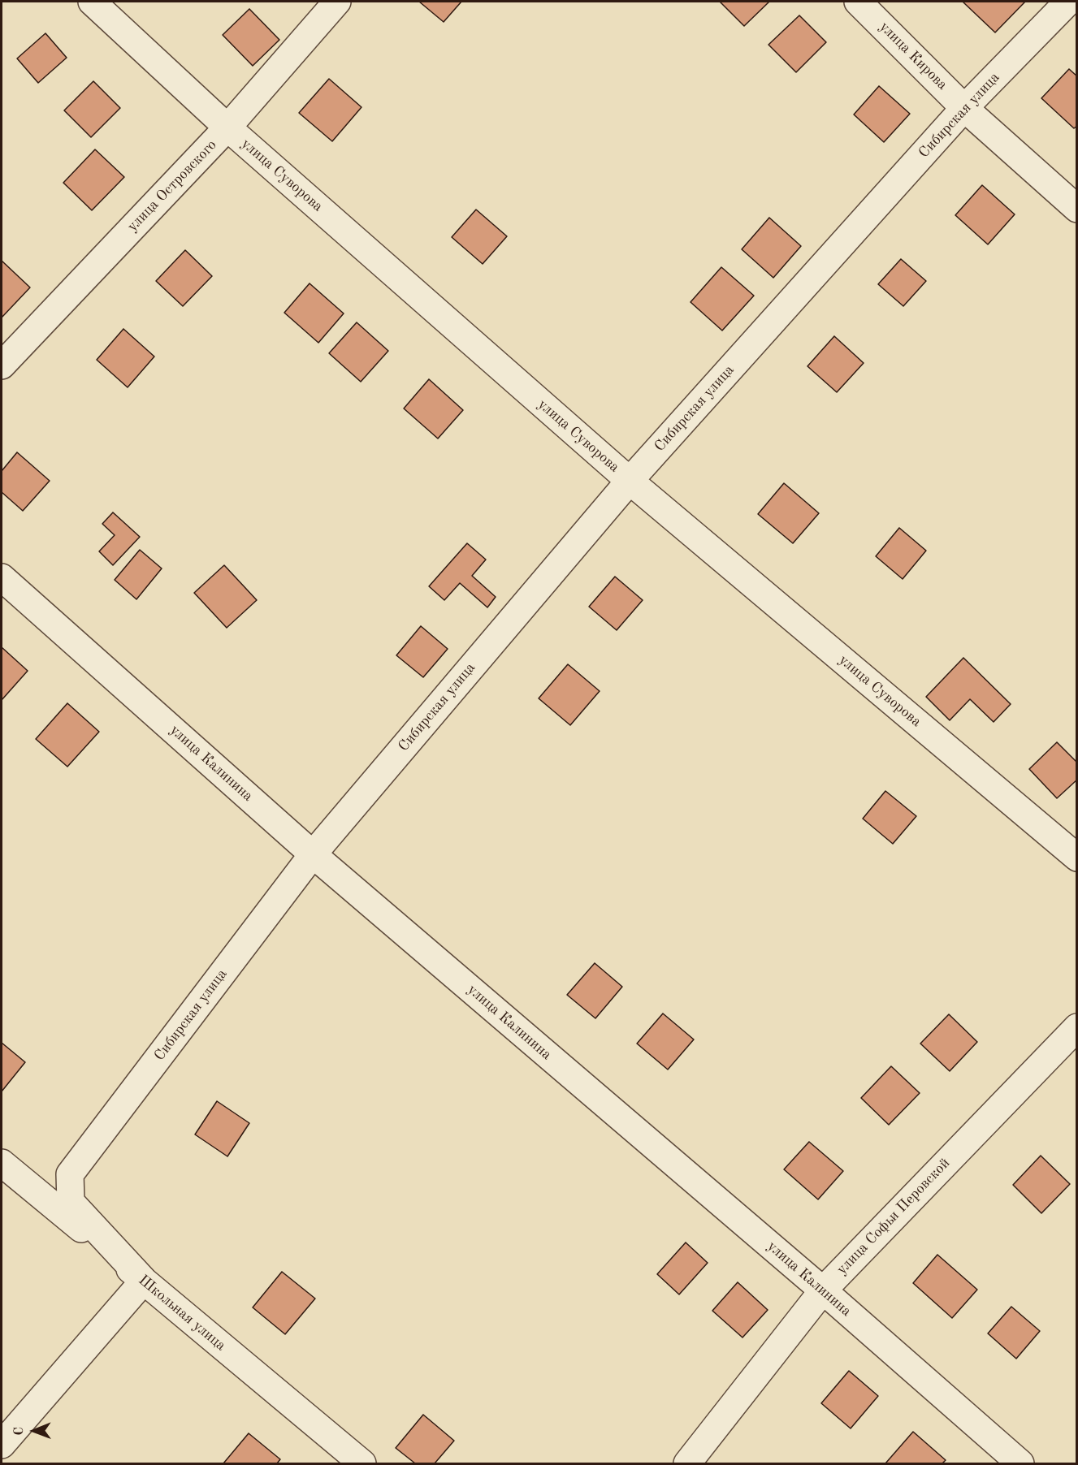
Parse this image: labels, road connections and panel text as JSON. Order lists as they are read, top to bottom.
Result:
{
  "streets": {
    "street": [
      "улица Кирова",
      "Сибирская улица",
      "улица Суворова",
      "улица Островского",
      "улица Калинина",
      "улица Софьи Перовской",
      "Школьная улица"
    ]
  },
  "crossings": [
    ["улица Кирова", "Сибирская улица"],
    ["Сибирская улица", "улица Суворова"],
    ["Сибирская улица", "улица Калинина"],
    ["Сибирская улица", "Школьная улица"],
    ["улица Суворова", "улица Островского"],
    ["улица Калинина", "улица Софьи Перовской"]
  ],
  "north": "left"
}
